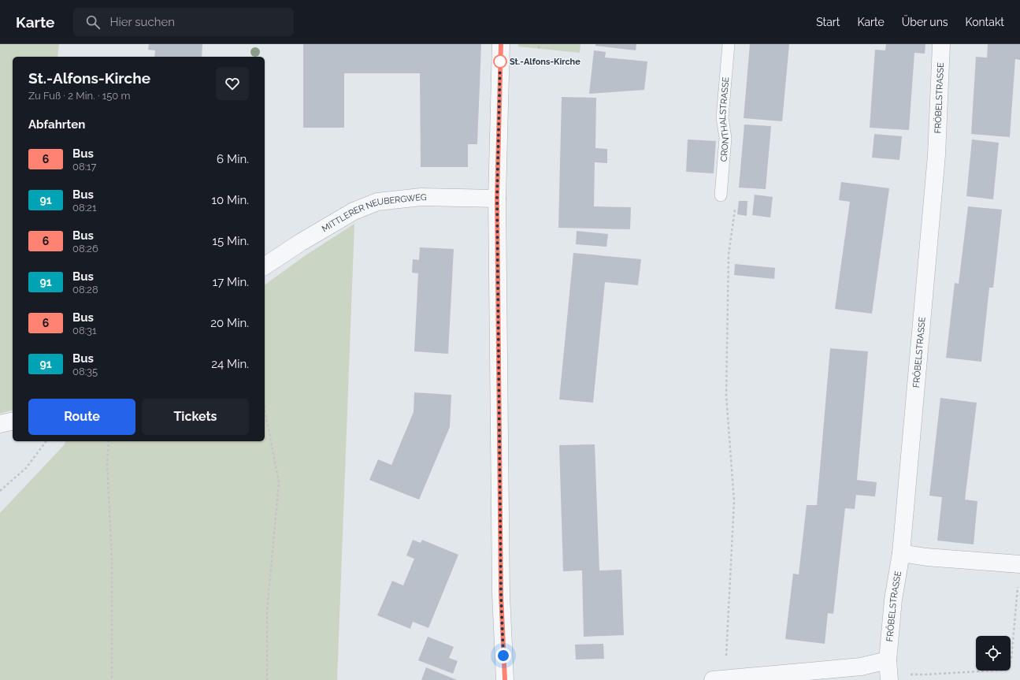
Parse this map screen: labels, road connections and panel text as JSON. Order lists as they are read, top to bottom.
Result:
{
  "streets": {
    "street": ["FRÖBELSTRASSE", "MITTLERER NEUBERGWEG"],
    "lane": ["CRONTHALSTRASSE"]
  },
  "places": ["St.-Alfons-Kirche"],
  "lines": ["bus line 6"],
  "page": {
    "header": "Karte",
    "search": "Hier suchen",
    "nav": [
      "Start",
      "Karte",
      "Über uns",
      "Kontakt"
    ],
    "heading": [
      ["St.-Alfons-Kirche", "Zu Fuß · 2 Min. · 150 m"],
      "Abfahrten"
    ],
    "list": [
      {
        "mark": "6",
        "name": "Bus",
        "note": "08:17",
        "value": "6 Min."
      },
      {
        "mark": "91",
        "name": "Bus",
        "note": "08:21",
        "value": "10 Min."
      },
      {
        "mark": "6",
        "name": "Bus",
        "note": "08:26",
        "value": "15 Min."
      },
      {
        "mark": "91",
        "name": "Bus",
        "note": "08:28",
        "value": "17 Min."
      },
      {
        "mark": "6",
        "name": "Bus",
        "note": "08:31",
        "value": "20 Min."
      },
      {
        "mark": "91",
        "name": "Bus",
        "note": "08:35",
        "value": "24 Min."
      }
    ],
    "buttons": ["Route", "Tickets"]
  }
}
